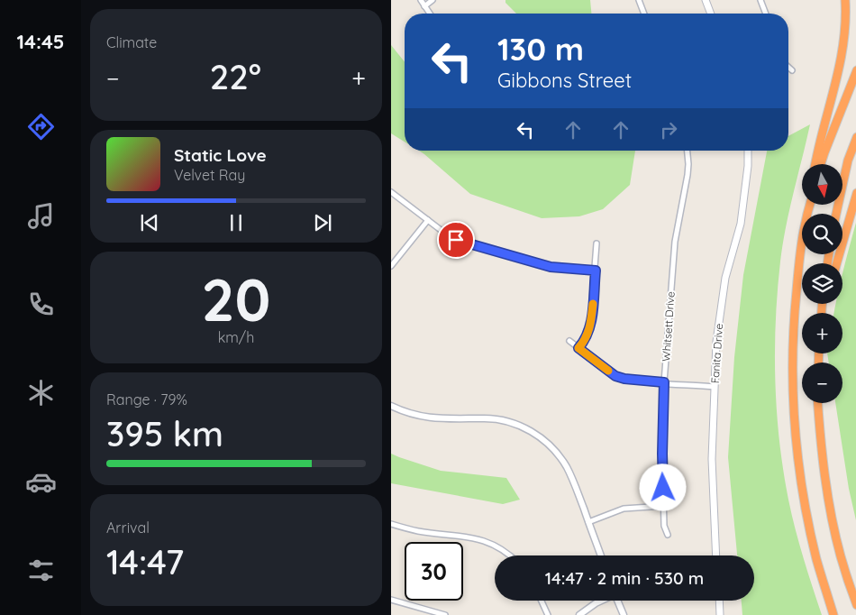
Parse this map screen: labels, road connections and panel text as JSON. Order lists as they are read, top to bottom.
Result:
{
  "streets": {
    "main road": ["Fanita Drive"],
    "street": ["Whitsett Drive"]
  },
  "north": "bottom",
  "page": {
    "tabs": "14:45",
    "tile": [
      "Climate",
      ["20", "km/h"],
      ["Range · 79%", "395 km"],
      ["Arrival", "14:47"]
    ],
    "turn": ["130 m", "Gibbons Street"],
    "heat": ["−", "22°", "+"],
    "song": ["Static Love", "Velvet Ray"],
    "map_buttons": ["+", "−"],
    "limit": "30",
    "trip": "14:47 · 2 min · 530 m"
  }
}
